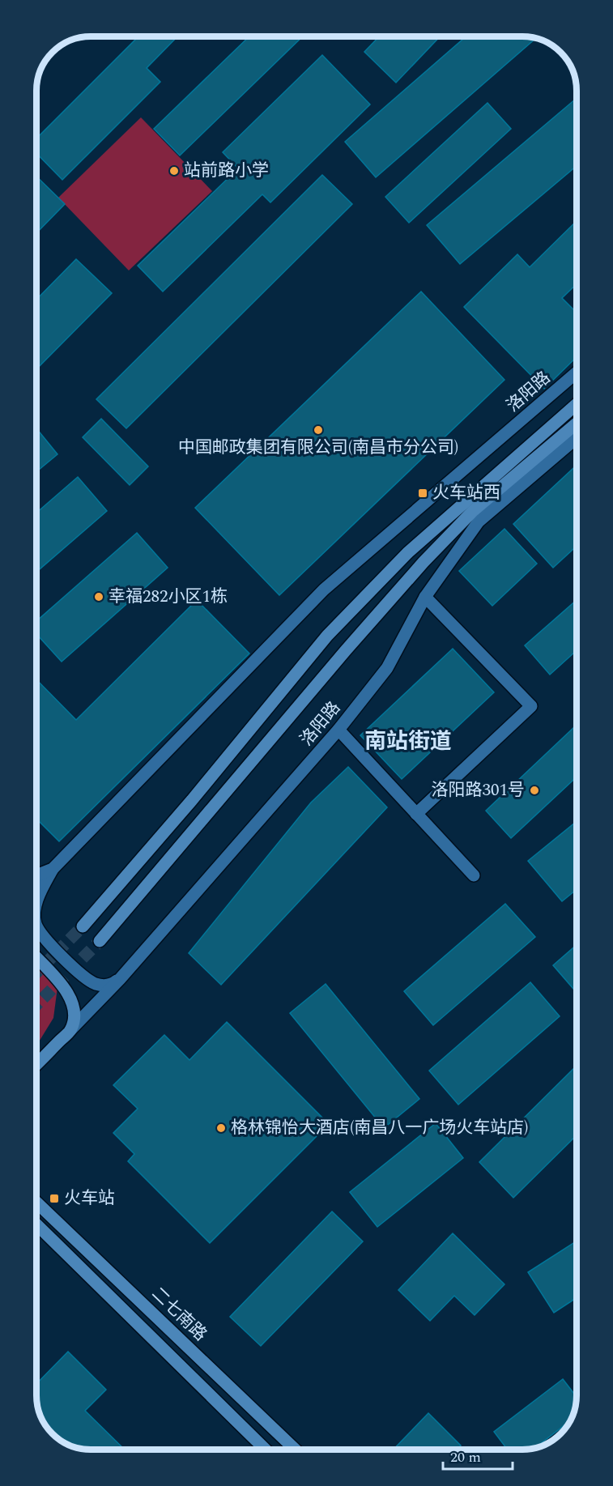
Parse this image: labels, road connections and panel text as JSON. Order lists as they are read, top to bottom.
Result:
{
  "streets": {
    "main road": ["洛阳路", "二七南路"]
  },
  "districts": ["南站街道"],
  "places": {
    "other": [
      "站前路小学",
      "中国邮政集团有限公司(南昌市分公司)",
      "幸福282小区1栋",
      "洛阳路301号",
      "格林锦怡大酒店(南昌八一广场火车站店)"
    ],
    "transit": ["火车站西", "火车站"]
  },
  "scale_bar": "20 m"
}
